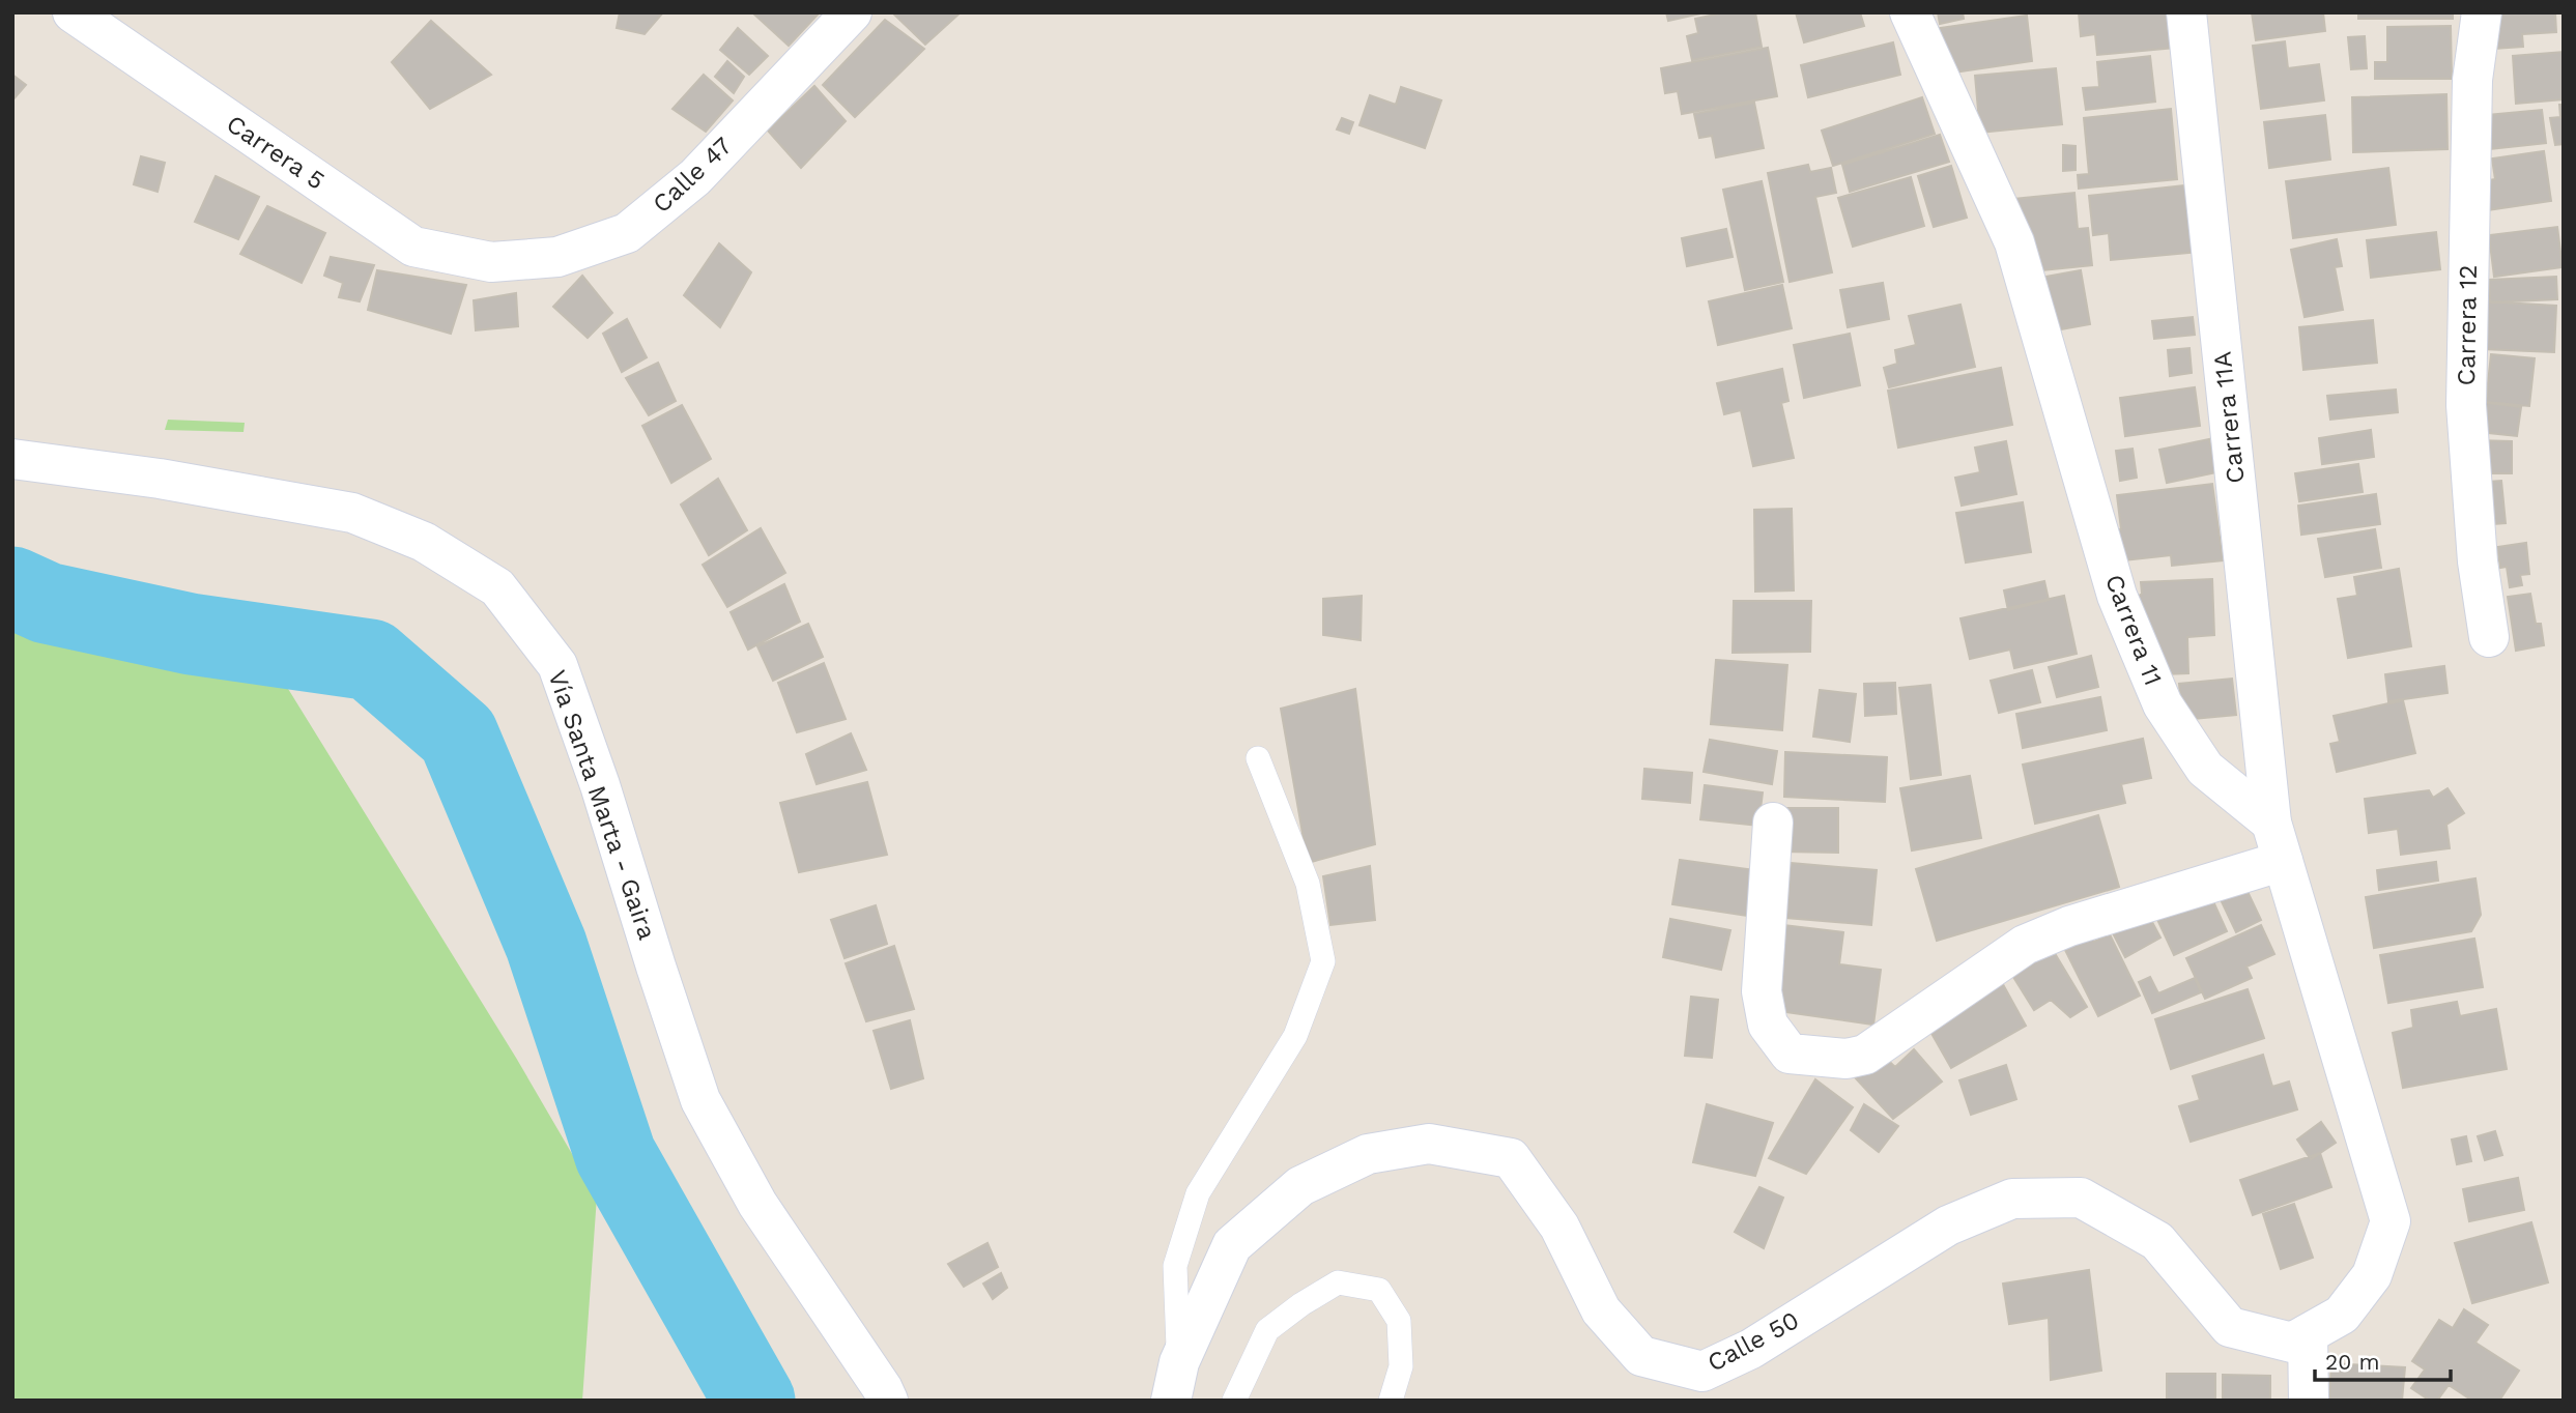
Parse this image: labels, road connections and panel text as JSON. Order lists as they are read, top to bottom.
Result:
{
  "streets": {
    "street": [
      "Carrera 5",
      "Calle 47",
      "Carrera 12",
      "Carrera 11A",
      "Carrera 11",
      "Vía Santa Marta - Gaira",
      "Calle 50"
    ]
  },
  "crossings": [
    ["Carrera 5", "Calle 47"],
    ["Carrera 11A", "Carrera 11"]
  ],
  "scale_bar": "20 m"
}
